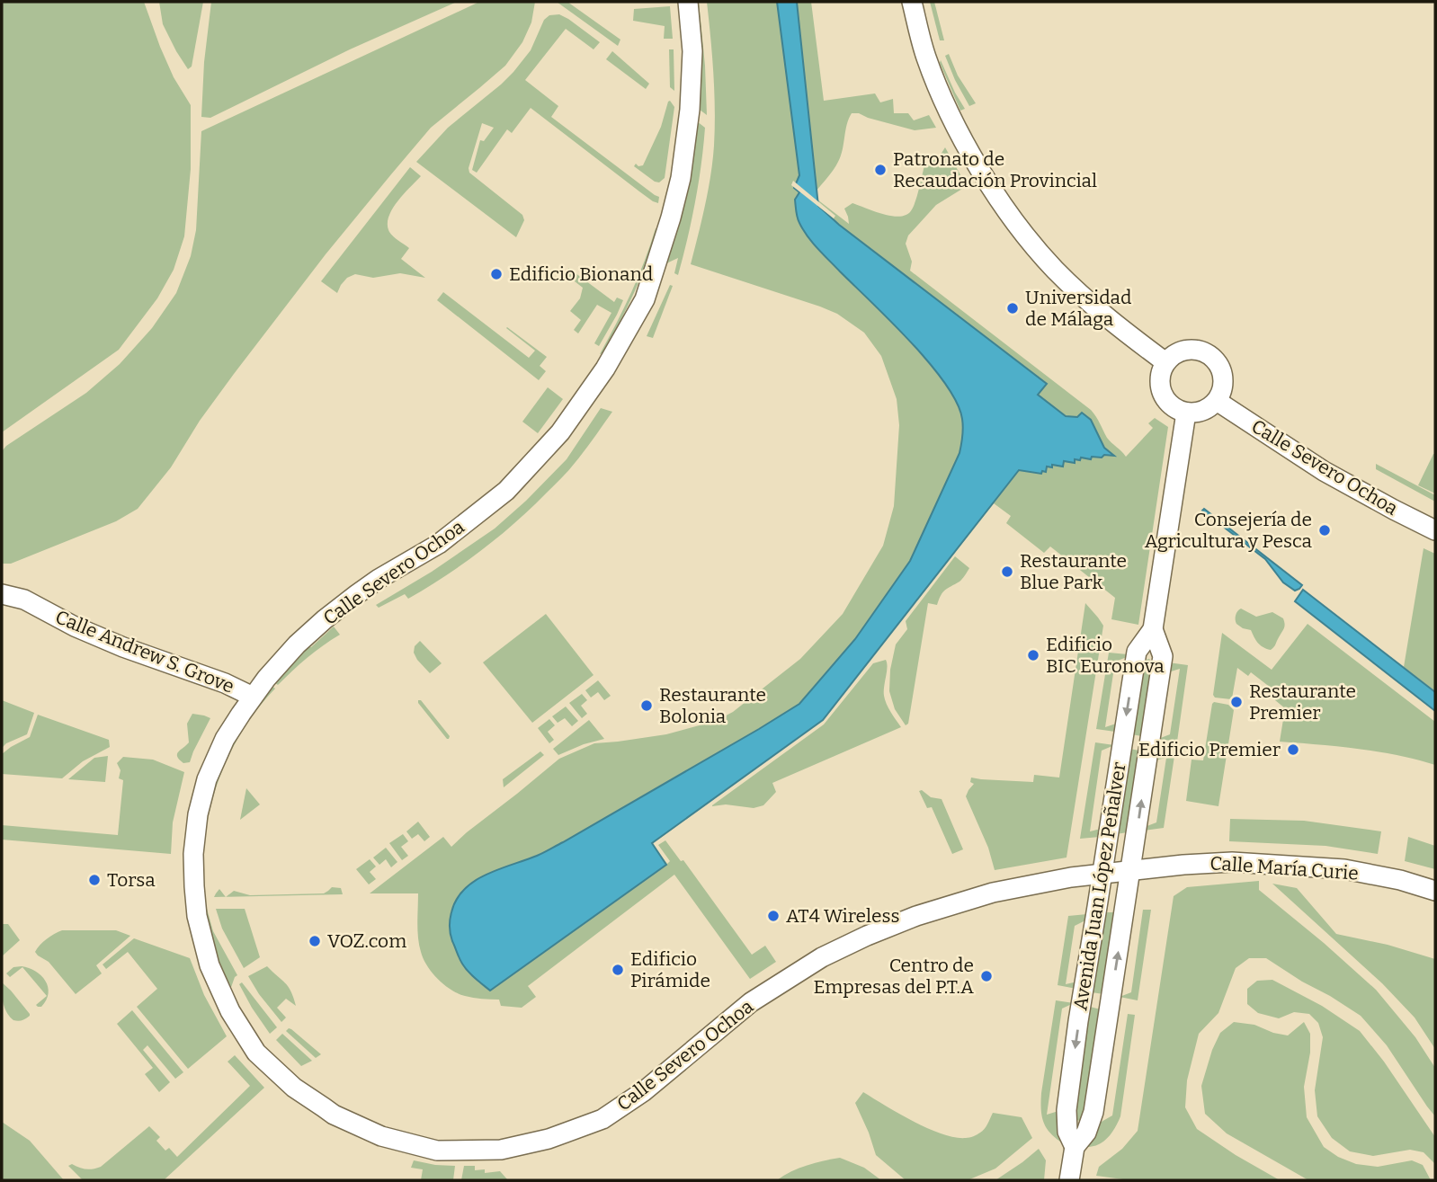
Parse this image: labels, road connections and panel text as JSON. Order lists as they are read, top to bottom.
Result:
{
  "streets": {
    "street": [
      "Calle Severo Ochoa",
      "Calle Andrew S. Grove",
      "Calle María Curie",
      "Avenida Juan López Peñalver"
    ]
  },
  "crossings": [
    ["Calle Severo Ochoa", "Calle Andrew S. Grove"],
    ["Calle Severo Ochoa", "Calle María Curie"],
    ["Calle Severo Ochoa", "Avenida Juan López Peñalver"],
    ["Calle María Curie", "Avenida Juan López Peñalver"]
  ],
  "places": [
    "Patronato de Recaudación Provincial",
    "Edificio Bionand",
    "Universidad de Málaga",
    "Consejería de Agricultura y Pesca",
    "Restaurante Blue Park",
    "Edificio BIC Euronova",
    "Restaurante Premier",
    "Restaurante Bolonia",
    "Edificio Premier",
    "Torsa",
    "AT4 Wireless",
    "VOZ.com",
    "Edificio Pirámide",
    "Centro de Empresas del P.T.A"
  ]
}
